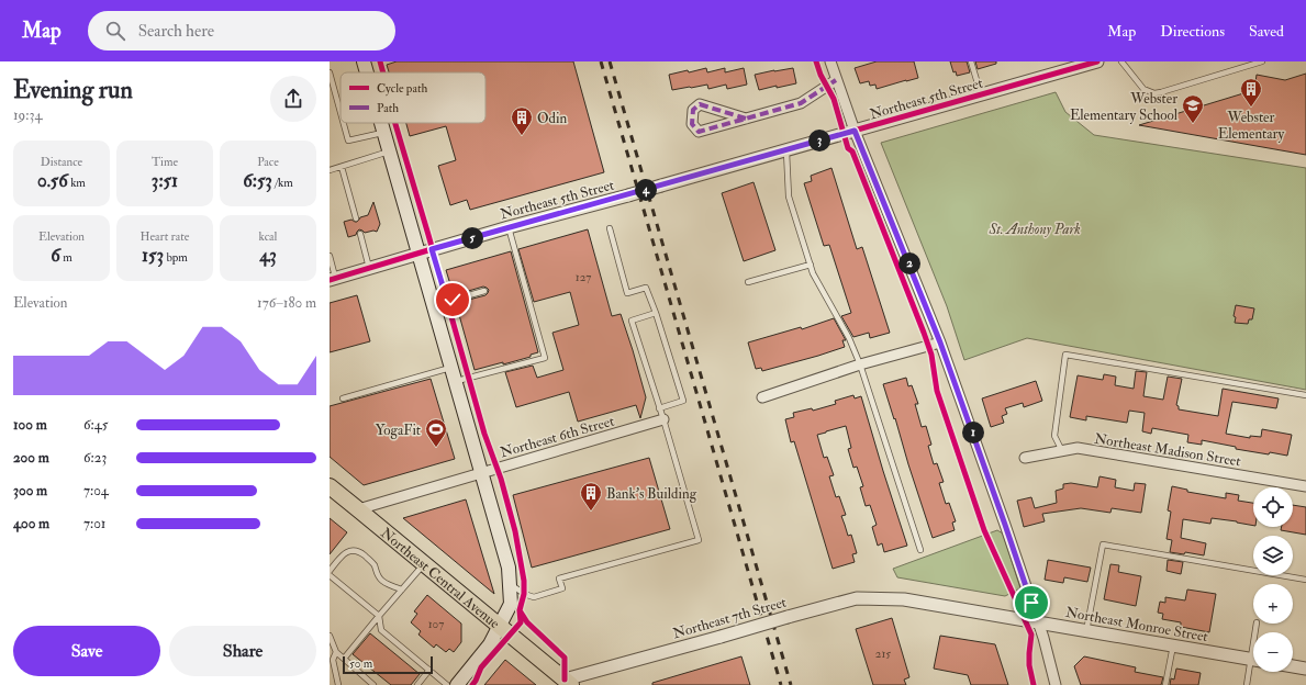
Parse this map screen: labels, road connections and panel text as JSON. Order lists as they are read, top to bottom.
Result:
{
  "streets": {
    "main road": ["Northeast Central Avenue"],
    "street": [
      "Northeast 5th Street",
      "Northeast 6th Street",
      "Northeast Madison Street",
      "Northeast 7th Street",
      "Northeast Monroe Street"
    ]
  },
  "crossings": [
    ["Northeast 6th Street", "Northeast Central Avenue"],
    ["Northeast Central Avenue", "Northeast 7th Street"],
    ["Northeast 7th Street", "Northeast Monroe Street"]
  ],
  "parks": ["St. Anthony Park"],
  "places": {
    "building": ["Webster Elementary", "Odin", "Bank's Building"],
    "school or university": ["Webster Elementary School"],
    "sports": ["YogaFit"]
  },
  "house_numbers": ["127", "107", "215"],
  "legend": ["Cycle path", "Path"],
  "scale_bar": "50 m",
  "page": {
    "header": "Map",
    "search": "Search here",
    "nav": ["Map", "Directions", "Saved"],
    "heading": ["Evening run", "19:34"],
    "pins": [
      "3",
      "4",
      "5",
      "2",
      "1"
    ],
    "stats": [
      ["Distance", "0.56 km"],
      ["Time", "3:51"],
      ["Pace", "6:53 /km"],
      ["Elevation", "6 m"],
      ["Heart rate", "153 bpm"],
      ["kcal", "43"]
    ],
    "chart": ["Elevation", "176–180 m"],
    "list": [
      {
        "name": "100 m",
        "note": "6:45"
      },
      {
        "name": "200 m",
        "note": "6:23"
      },
      {
        "name": "300 m",
        "note": "7:04"
      },
      {
        "name": "400 m",
        "note": "7:01"
      }
    ],
    "map_buttons": ["+", "−"],
    "buttons": ["Save", "Share"],
    "scale": "50 m"
  }
}
